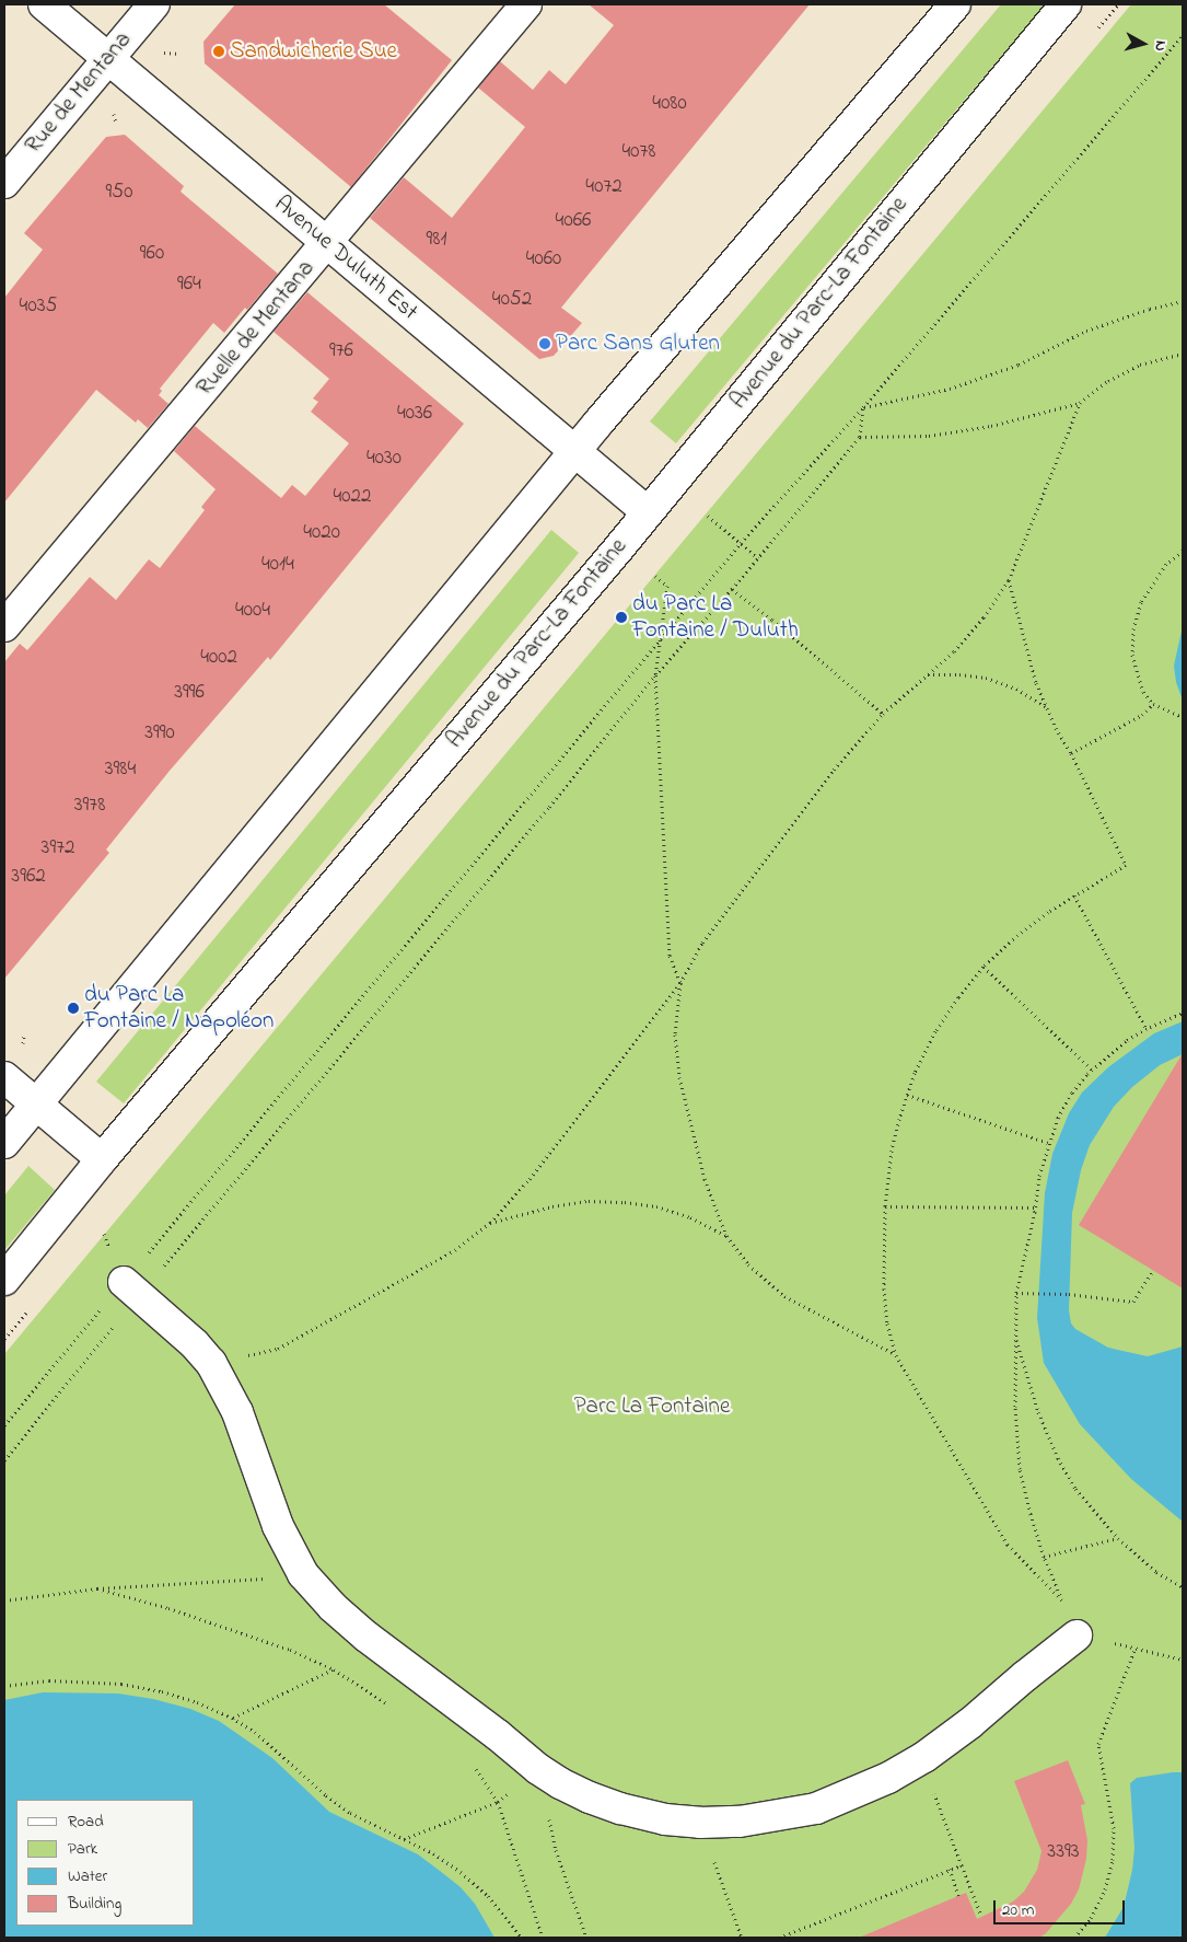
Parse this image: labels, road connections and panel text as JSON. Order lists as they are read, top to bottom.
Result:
{
  "streets": {
    "street": [
      "Rue de Mentana",
      "Avenue Duluth Est",
      "Avenue du Parc-La Fontaine",
      "Ruelle de Mentana"
    ]
  },
  "crossings": [
    ["Rue de Mentana", "Avenue Duluth Est"],
    ["Avenue Duluth Est", "Avenue du Parc-La Fontaine"],
    ["Avenue Duluth Est", "Ruelle de Mentana"]
  ],
  "parks": ["Parc La Fontaine"],
  "places": [
    "Sandwicherie Sue",
    "Parc Sans Gluten",
    "du Parc La Fontaine / Duluth",
    "du Parc La Fontaine / Napoléon"
  ],
  "house_numbers": [
    "4080",
    "4078",
    "4072",
    "950",
    "4066",
    "981",
    "960",
    "4060",
    "964",
    "4052",
    "4035",
    "976",
    "4036",
    "4030",
    "4022",
    "4020",
    "4014",
    "4004",
    "4002",
    "3996",
    "3990",
    "3984",
    "3978",
    "3972",
    "3962",
    "3393"
  ],
  "legend": [
    "Road",
    "Park",
    "Water",
    "Building"
  ],
  "scale_bar": "20 m",
  "north": "right"
}
